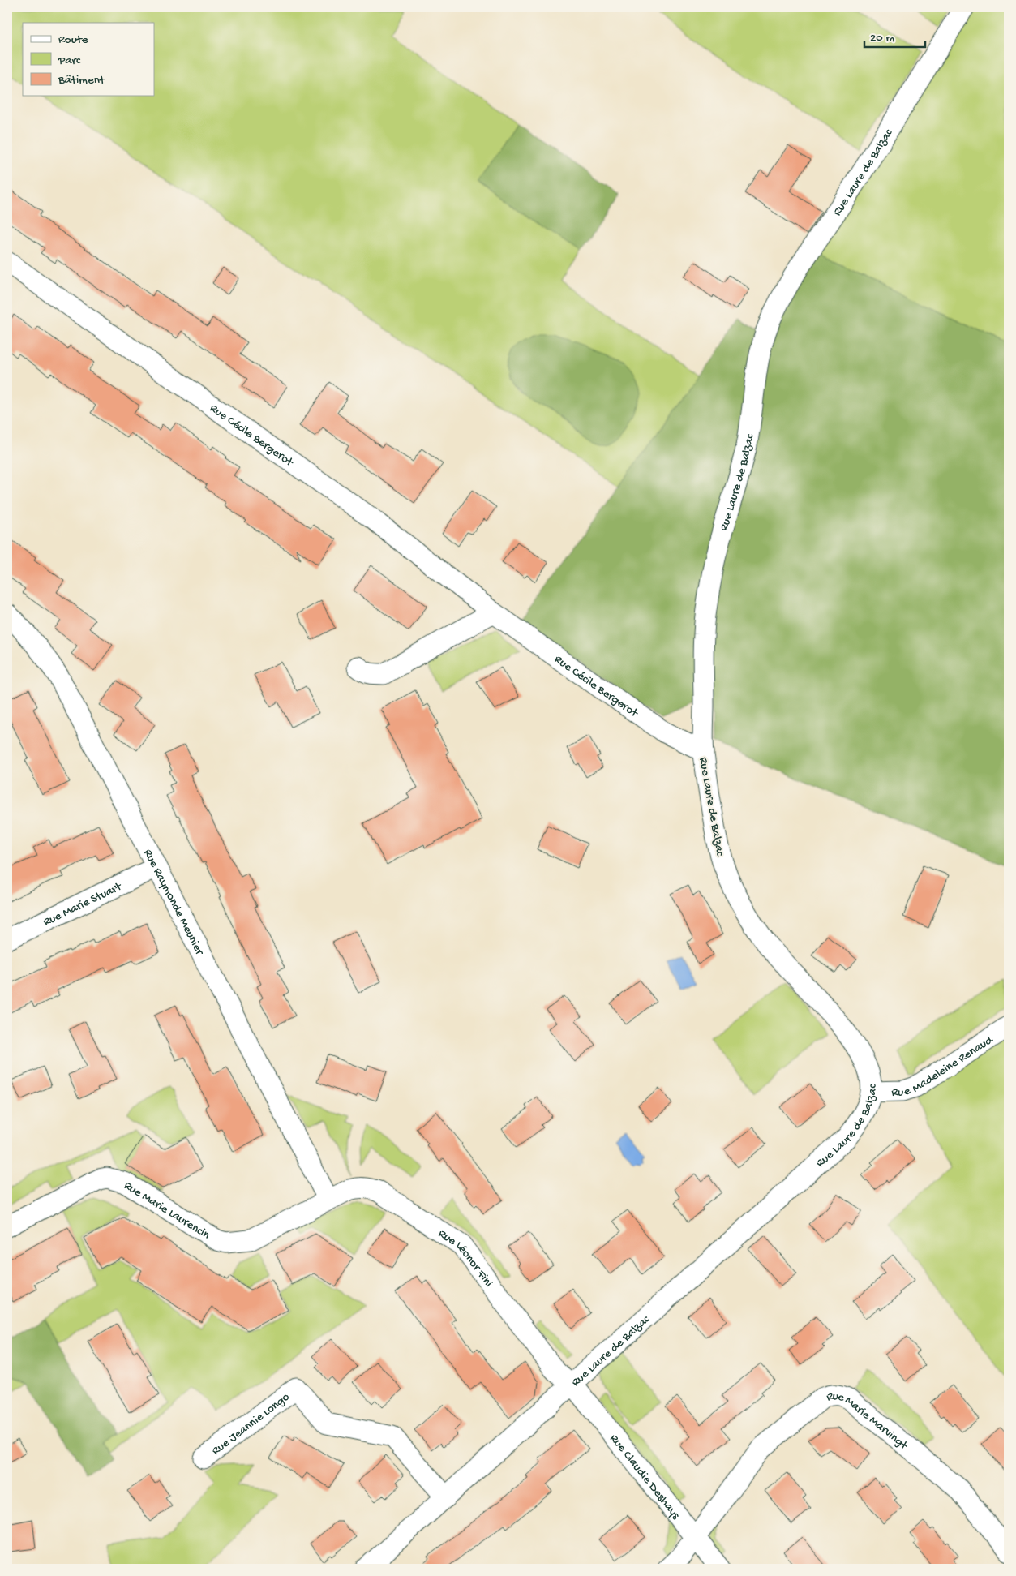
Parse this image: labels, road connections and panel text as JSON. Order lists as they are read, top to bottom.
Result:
{
  "streets": {
    "street": [
      "Rue Laure de Balzac",
      "Rue Cécile Bergerot",
      "Rue Raymonde Meunier",
      "Rue Marie Stuart",
      "Rue Madeleine Renaud",
      "Rue Marie Laurencin",
      "Rue Léonor Fini",
      "Rue Jeannie Longo",
      "Rue Marie Marvingt",
      "Rue Claudie Deshays"
    ]
  },
  "crossings": [
    ["Rue Laure de Balzac", "Rue Cécile Bergerot"],
    ["Rue Laure de Balzac", "Rue Madeleine Renaud"],
    ["Rue Laure de Balzac", "Rue Léonor Fini"],
    ["Rue Laure de Balzac", "Rue Jeannie Longo"],
    ["Rue Laure de Balzac", "Rue Claudie Deshays"],
    ["Rue Raymonde Meunier", "Rue Marie Stuart"],
    ["Rue Raymonde Meunier", "Rue Marie Laurencin"],
    ["Rue Raymonde Meunier", "Rue Léonor Fini"],
    ["Rue Marie Laurencin", "Rue Léonor Fini"],
    ["Rue Léonor Fini", "Rue Claudie Deshays"],
    ["Rue Marie Marvingt", "Rue Claudie Deshays"]
  ],
  "legend": ["Route", "Parc", "Bâtiment"],
  "scale_bar": "20 m"
}
